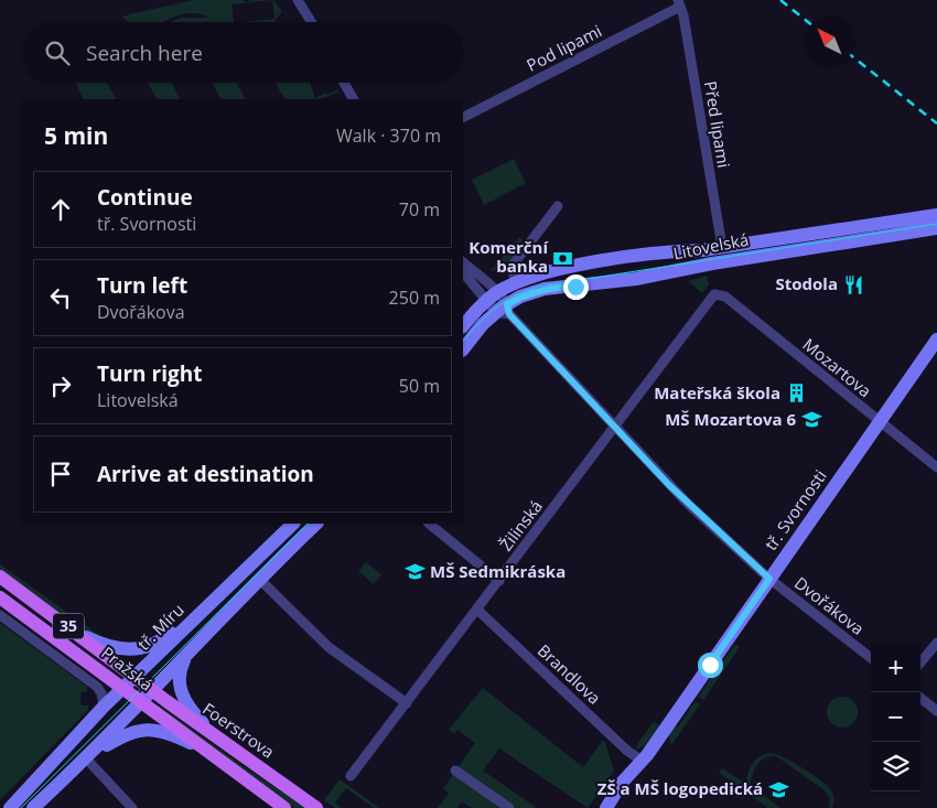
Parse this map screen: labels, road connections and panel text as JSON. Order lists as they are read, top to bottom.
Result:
{
  "streets": {
    "main road": [
      "Litovelská",
      "tř. Svornosti",
      "35",
      "tř. Míru",
      "Pražská",
      "Foerstrova"
    ],
    "street": [
      "Pod lipami",
      "Před lipami",
      "Mozartova",
      "Žilinská",
      "Dvořákova",
      "Brandlova"
    ]
  },
  "crossings": [
    ["Pod lipami", "Před lipami"],
    ["Před lipami", "Litovelská"],
    ["Litovelská", "Dvořákova"],
    ["Mozartova", "tř. Svornosti"],
    ["Mozartova", "Žilinská"],
    ["tř. Svornosti", "Dvořákova"],
    ["tř. Svornosti", "Brandlova"],
    ["Žilinská", "Dvořákova"],
    ["Žilinská", "Brandlova"],
    ["tř. Míru", "Pražská"],
    ["tř. Míru", "Foerstrova"],
    ["Pražská", "Foerstrova"]
  ],
  "places": {
    "bank": ["Komerční banka"],
    "restaurant": ["Stodola"],
    "building": ["Mateřská škola"],
    "school or university": ["MŠ Mozartova 6", "MŠ Sedmikráska", "ZŠ a MŠ logopedická"]
  },
  "north": "top left",
  "page": {
    "search": "Search here",
    "heading": ["5 min", "Walk · 370 m"],
    "list": [
      ["Continue", "tř. Svornosti", "70 m"],
      ["Turn left", "Dvořákova", "250 m"],
      ["Turn right", "Litovelská", "50 m"],
      "Arrive at destination"
    ],
    "map_buttons": ["+", "−"]
  }
}
